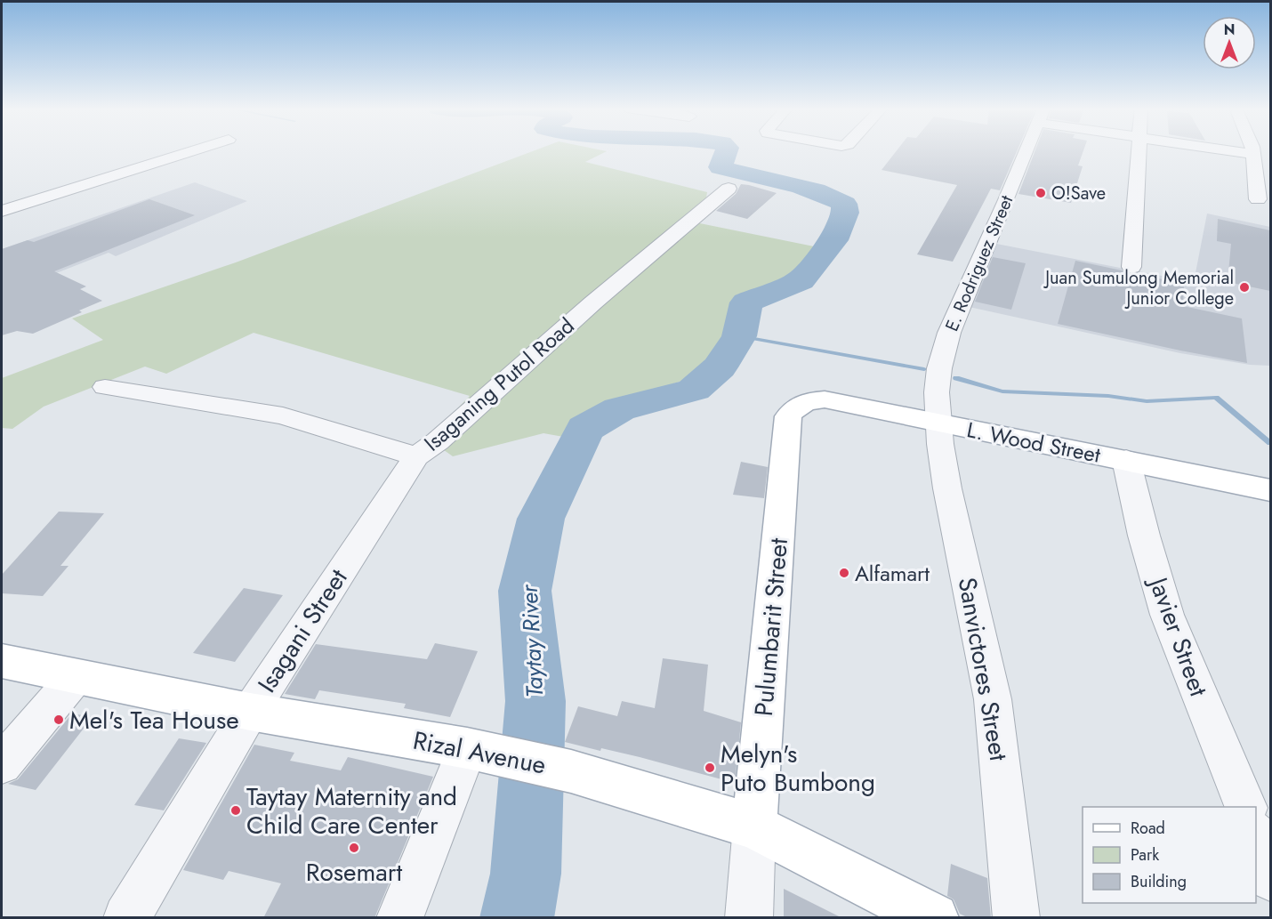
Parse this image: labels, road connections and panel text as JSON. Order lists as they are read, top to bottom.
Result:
{
  "streets": {
    "main road": ["L. Wood Street", "Pulumbarit Street", "Rizal Avenue"],
    "street": [
      "E. Rodriguez Street",
      "Isaganing Putol Road",
      "Isagani Street",
      "Javier Street",
      "Sanvictores Street"
    ]
  },
  "crossings": [
    ["E. Rodriguez Street", "L. Wood Street"],
    ["E. Rodriguez Street", "Sanvictores Street"],
    ["Isaganing Putol Road", "Isagani Street"],
    ["L. Wood Street", "Pulumbarit Street"],
    ["L. Wood Street", "Javier Street"],
    ["L. Wood Street", "Sanvictores Street"],
    ["Pulumbarit Street", "Rizal Avenue"],
    ["Isagani Street", "Rizal Avenue"]
  ],
  "water": ["Taytay River"],
  "places": [
    "O!Save",
    "Juan Sumulong Memorial Junior College",
    "Alfamart",
    "Mel's Tea House",
    "Melyn's Puto Bumbong",
    "Taytay Maternity and Child Care Center",
    "Rosemart"
  ],
  "legend": ["Road", "Park", "Building"],
  "north": "top"
}
